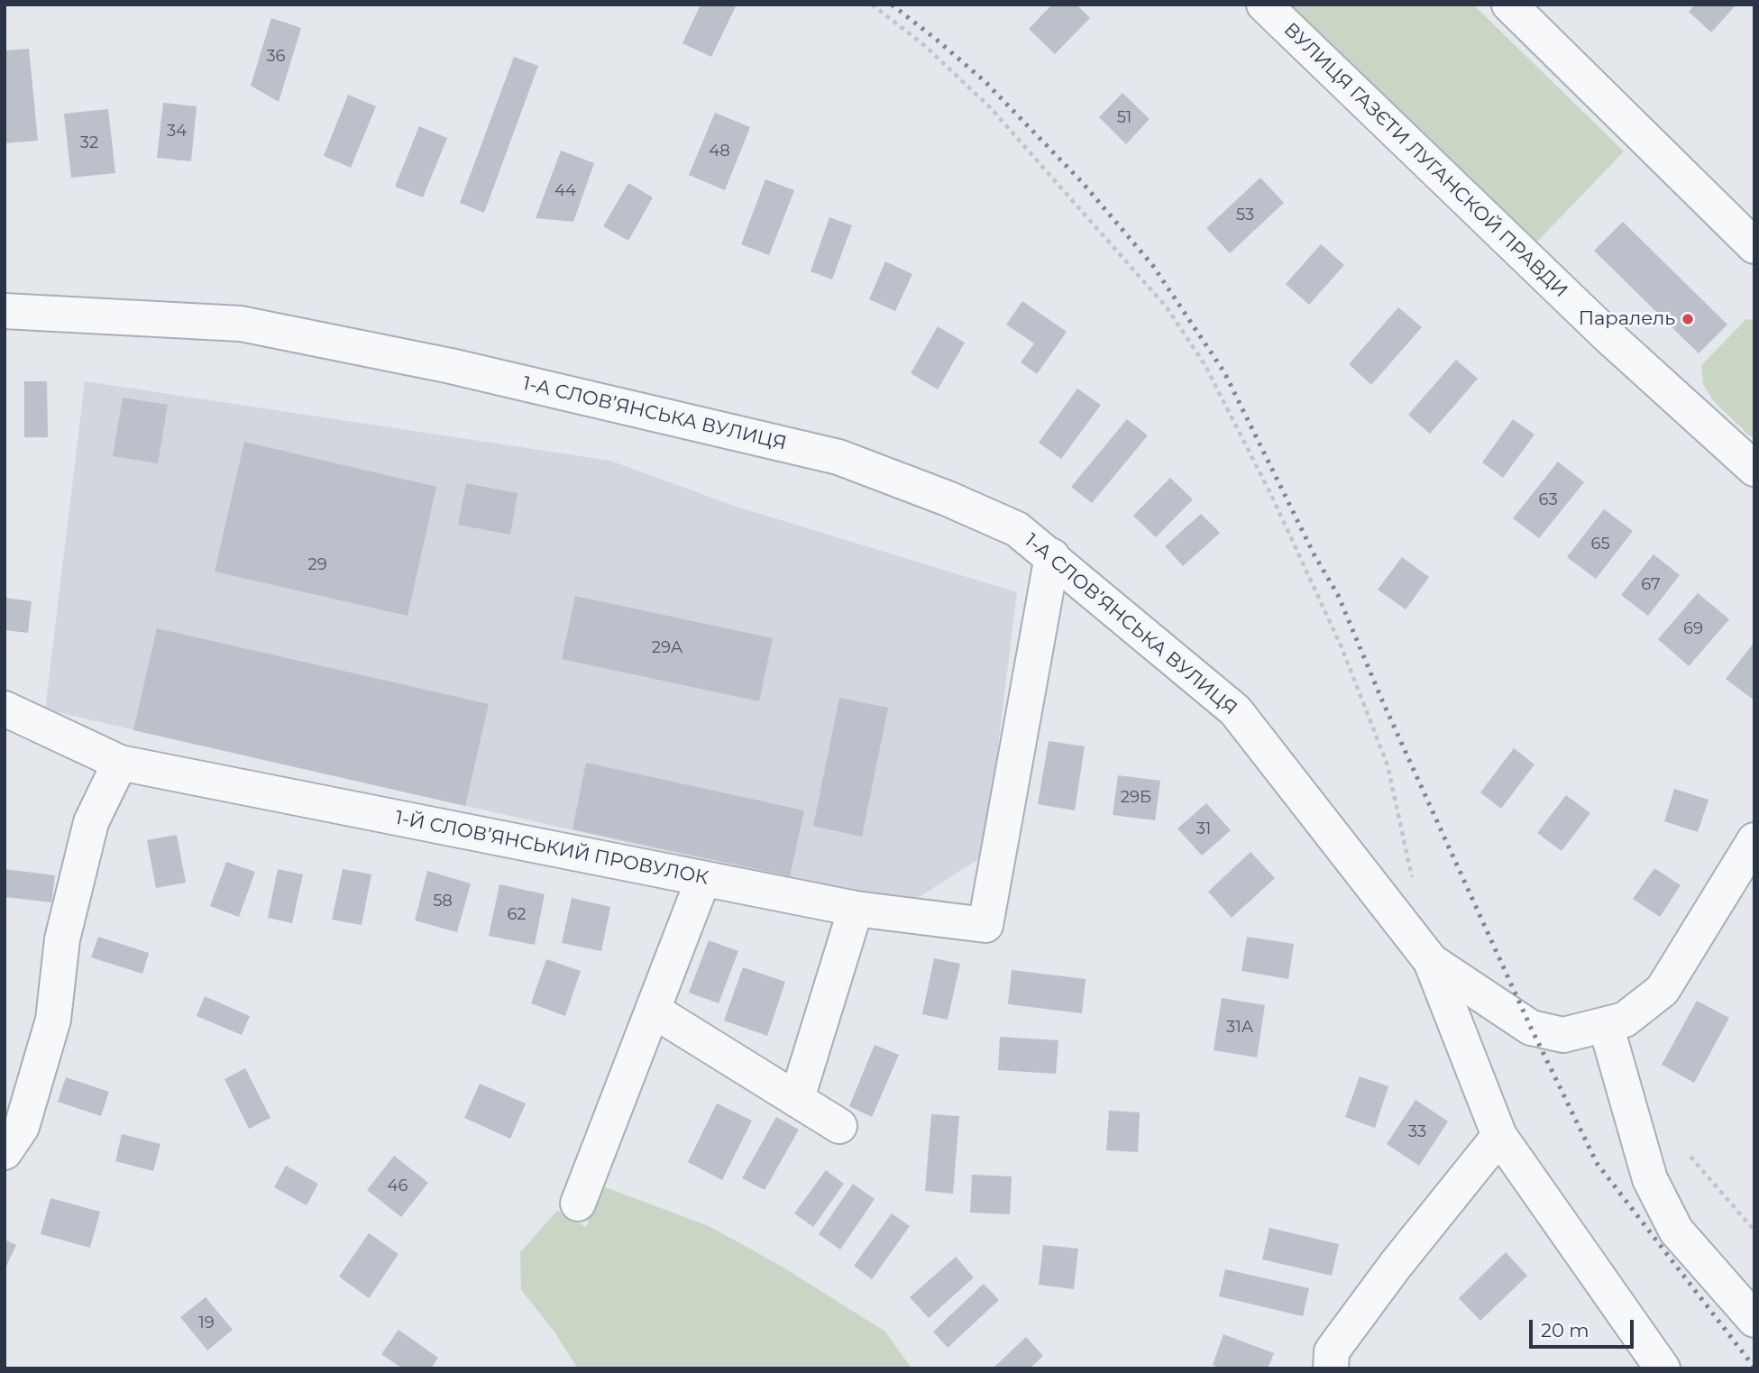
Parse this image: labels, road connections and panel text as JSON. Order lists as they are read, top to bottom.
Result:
{
  "streets": {
    "street": ["ВУЛИЦЯ ГАЗЄТИ ЛУГАНСКОЙ ПРАВДИ", "1-А СЛОВ’ЯНСЬКА ВУЛИЦЯ", "1-Й СЛОВ’ЯНСЬКИЙ ПРОВУЛОК"]
  },
  "crossings": [
    ["1-А СЛОВ’ЯНСЬКА ВУЛИЦЯ", "1-Й СЛОВ’ЯНСЬКИЙ ПРОВУЛОК"]
  ],
  "places": ["Паралель"],
  "house_numbers": [
    "36",
    "51",
    "34",
    "32",
    "48",
    "44",
    "53",
    "63",
    "65",
    "29",
    "67",
    "69",
    "29А",
    "29Б",
    "31",
    "58",
    "62",
    "31А",
    "33",
    "46",
    "19"
  ],
  "scale_bar": "20 m"
}
